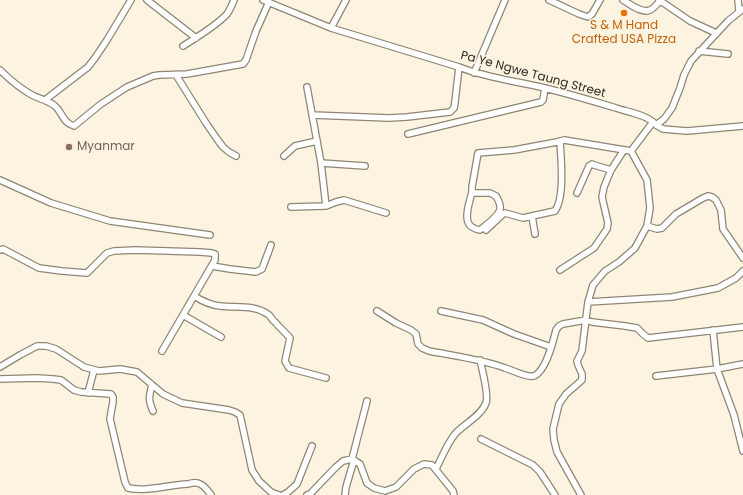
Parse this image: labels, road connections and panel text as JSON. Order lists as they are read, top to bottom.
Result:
{
  "streets": {
    "street": ["Pa Ye Ngwe Taung Street"]
  },
  "places": ["S & M Hand Crafted USA Pizza", "Myanmar"]
}
